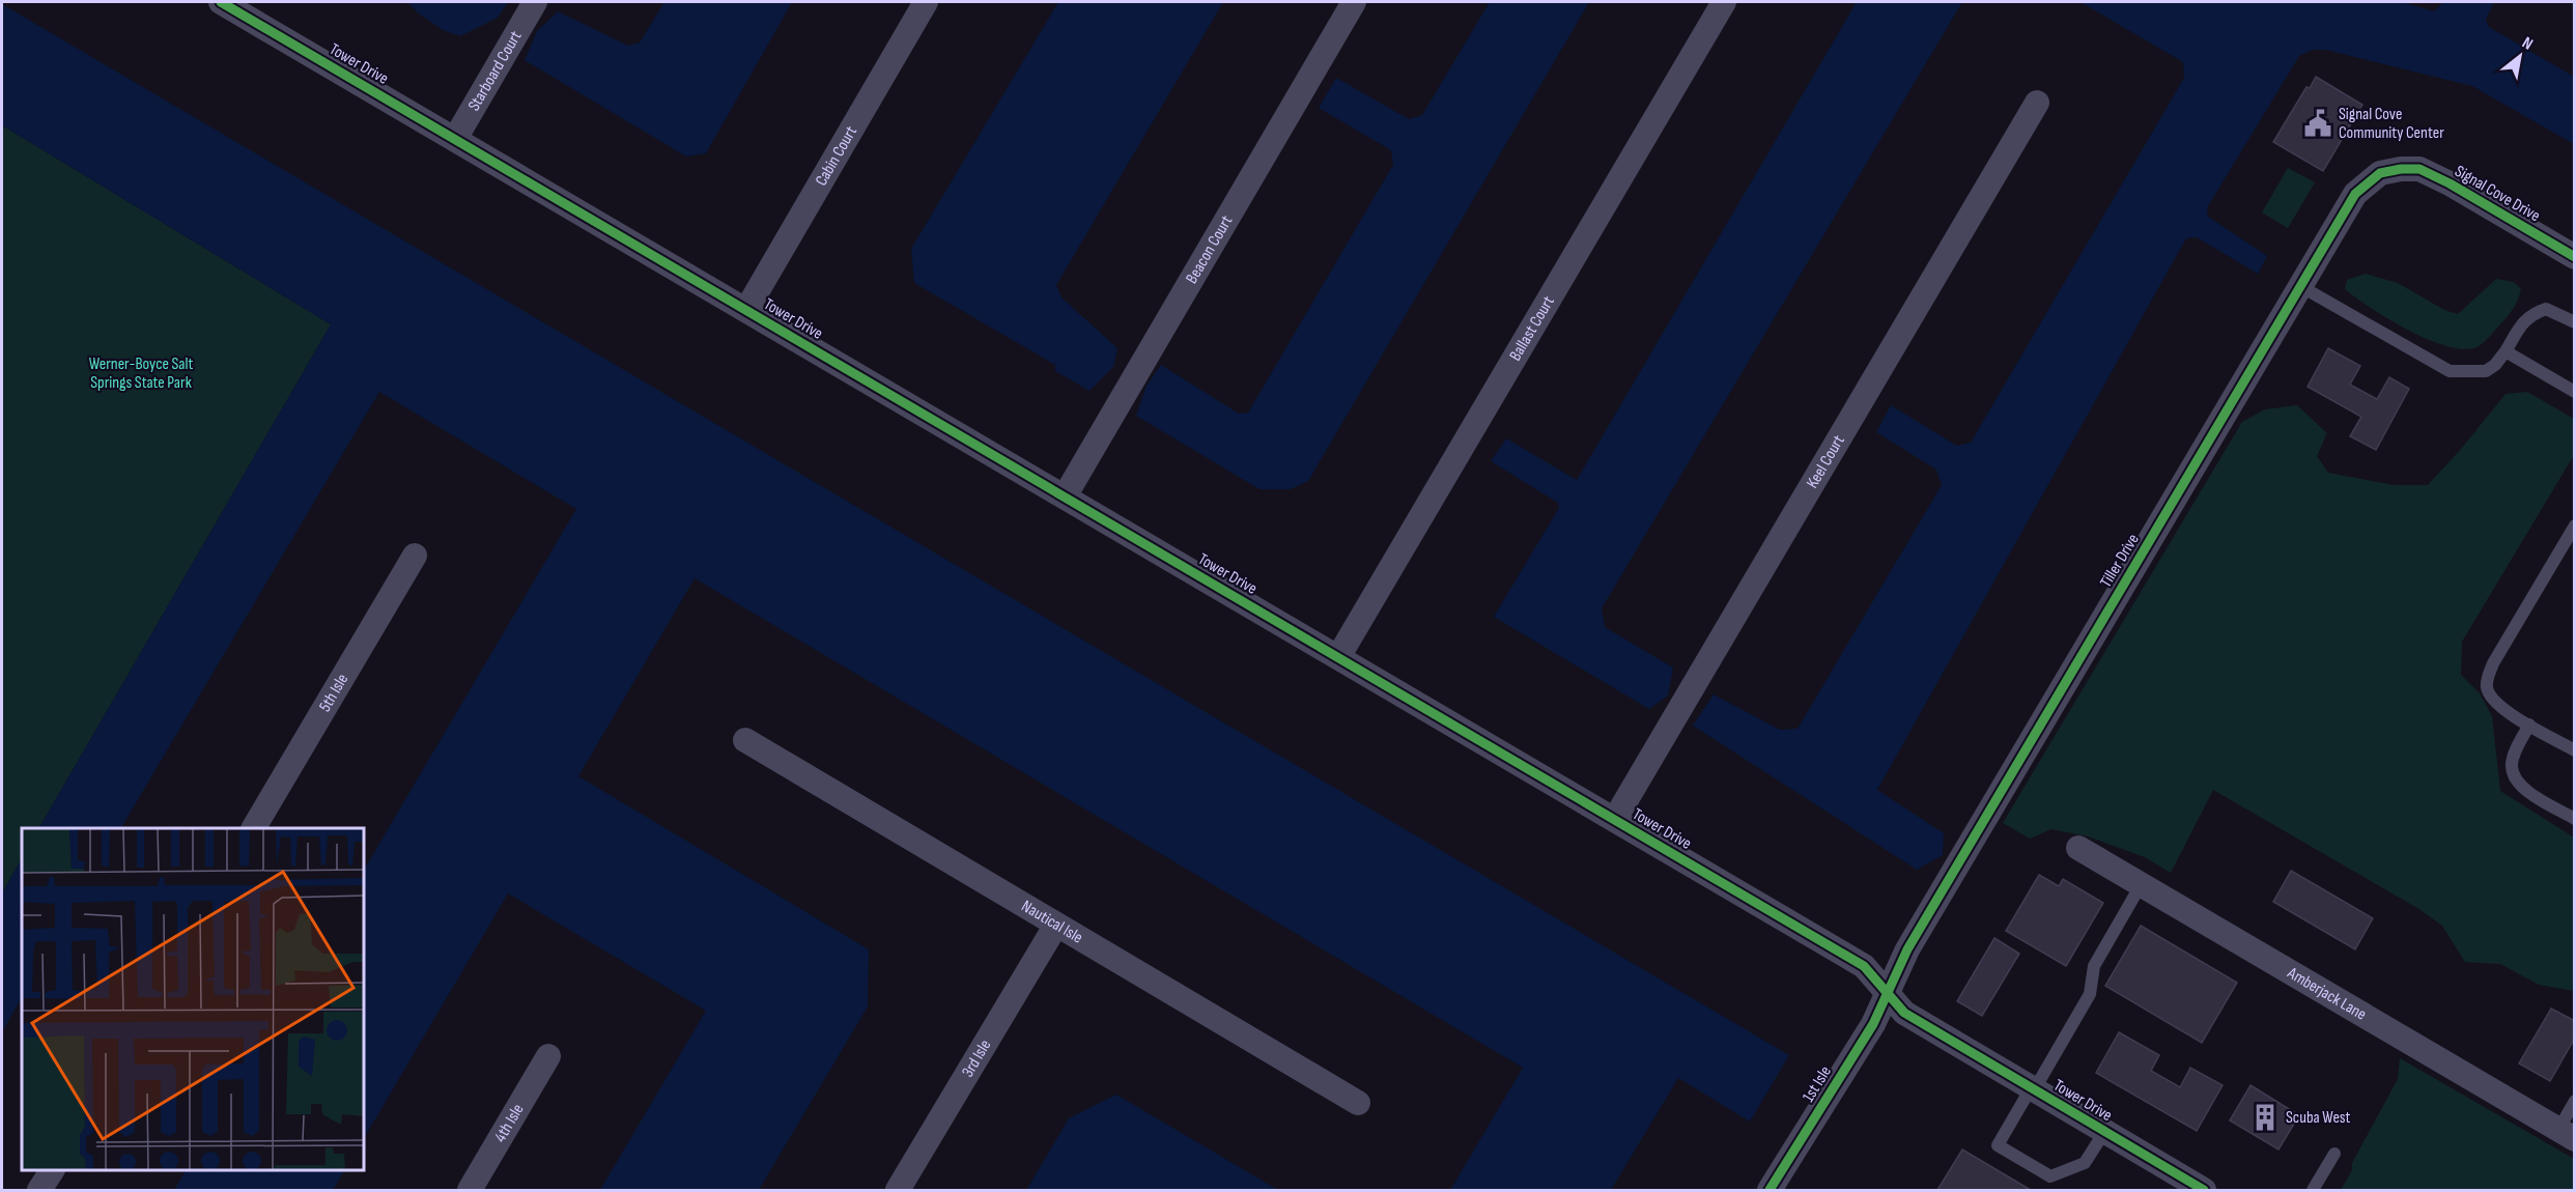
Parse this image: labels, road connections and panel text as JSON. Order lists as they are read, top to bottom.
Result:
{
  "streets": {
    "street": [
      "Tower Drive",
      "Starboard Court",
      "Cabin Court",
      "Signal Cove Drive",
      "Beacon Court",
      "Ballast Court",
      "Keel Court",
      "Tiller Drive",
      "5th Isle",
      "Nautical Isle",
      "Amberjack Lane",
      "3rd Isle",
      "1st Isle",
      "4th Isle"
    ]
  },
  "crossings": [
    ["Tower Drive", "Starboard Court"],
    ["Tower Drive", "Cabin Court"],
    ["Tower Drive", "Beacon Court"],
    ["Tower Drive", "Ballast Court"],
    ["Tower Drive", "Keel Court"],
    ["Tower Drive", "Tiller Drive"],
    ["Tower Drive", "1st Isle"],
    ["Signal Cove Drive", "Tiller Drive"],
    ["Tiller Drive", "1st Isle"],
    ["Nautical Isle", "3rd Isle"]
  ],
  "parks": ["Werner-Boyce Salt Springs State Park"],
  "places": {
    "public building": ["Signal Cove Community Center"],
    "building": ["Scuba West"]
  },
  "north": "top right"
}
